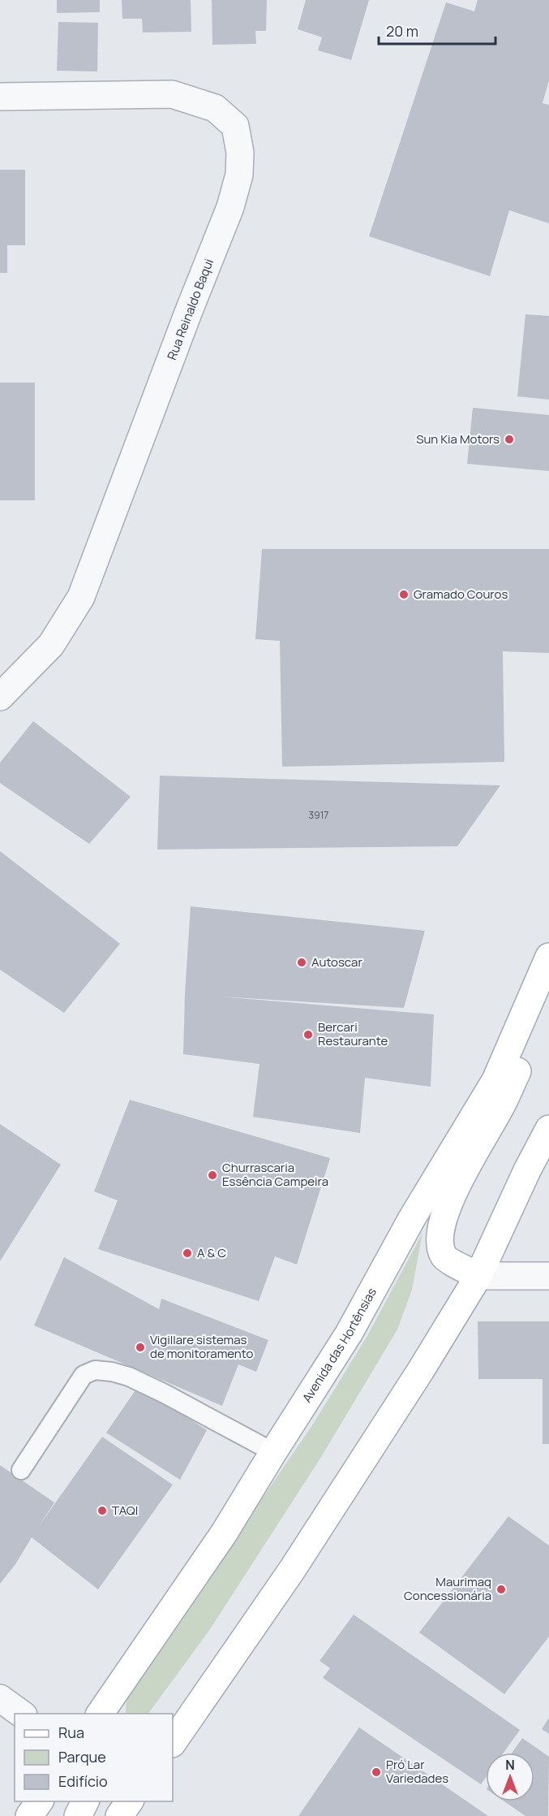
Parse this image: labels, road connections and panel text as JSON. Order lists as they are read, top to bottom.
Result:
{
  "streets": {
    "main road": ["Avenida das Hortênsias"],
    "street": ["Rua Reinaldo Baqui"]
  },
  "places": [
    "Sun Kia Motors",
    "Gramado Couros",
    "Autoscar",
    "Bercari Restaurante",
    "Churrascaria Essência Campeira",
    "A & C",
    "Vigillare sistemas de monitoramento",
    "TAQI",
    "Maurimaq Concessionária",
    "Pró Lar Variedades"
  ],
  "house_numbers": ["3917"],
  "legend": ["Rua", "Parque", "Edifício"],
  "scale_bar": "20 m",
  "north": "top"
}
